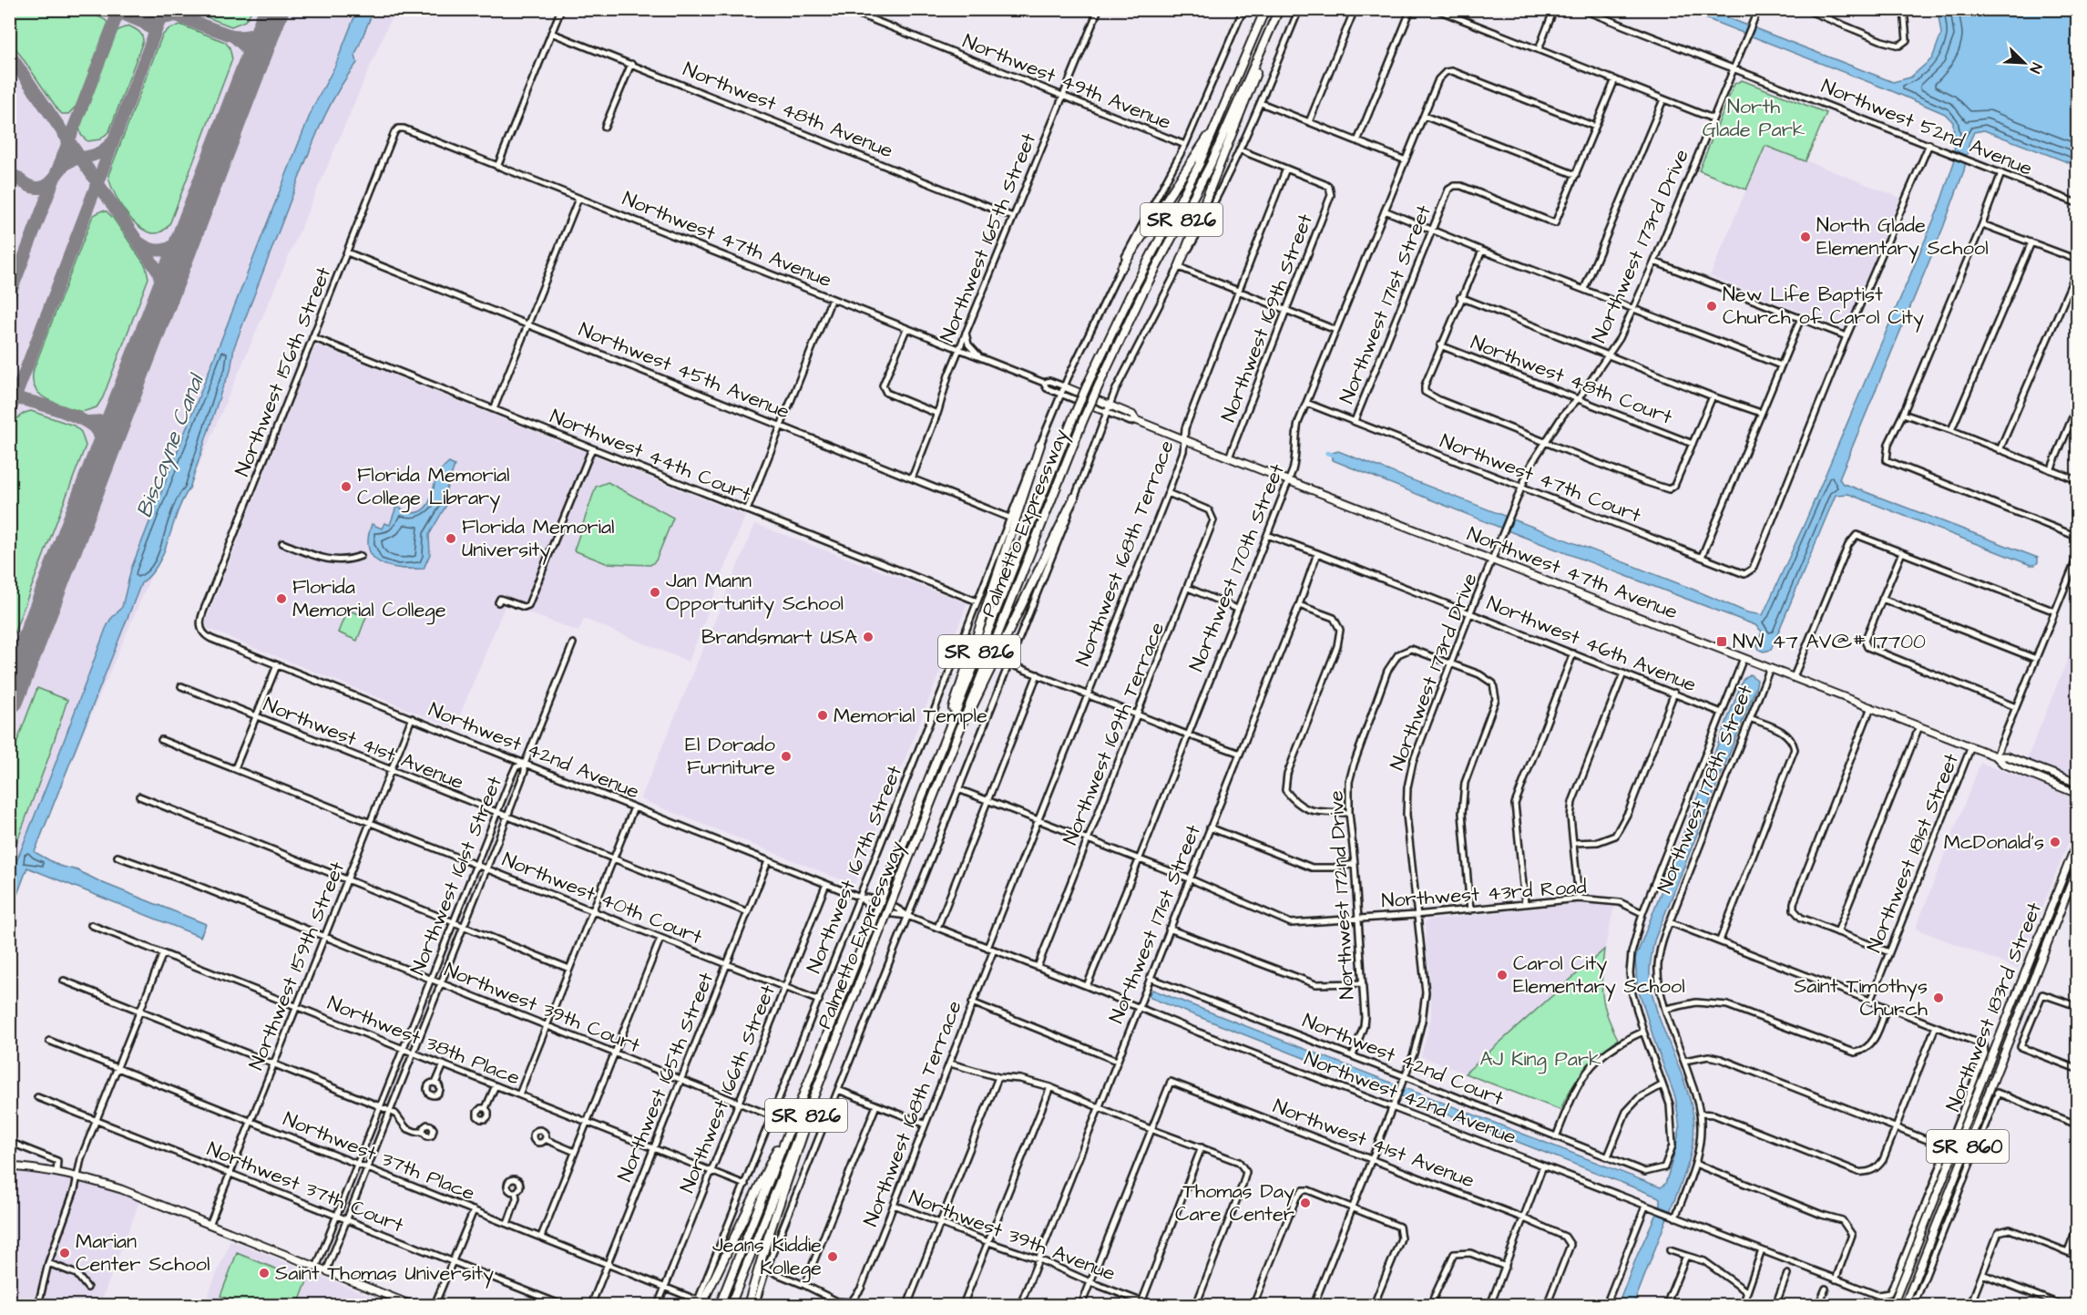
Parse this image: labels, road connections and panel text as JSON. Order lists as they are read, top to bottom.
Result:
{
  "streets": {
    "highway": ["SR 826", "Palmetto Expressway"],
    "main road": ["Northwest 47th Avenue", "Northwest 183rd Street", "SR 860"],
    "street": [
      "Northwest 49th Avenue",
      "Northwest 48th Avenue",
      "Northwest 52nd Avenue",
      "Northwest 165th Street",
      "Northwest 173rd Drive",
      "Northwest 171st Street",
      "Northwest 169th Street",
      "Northwest 45th Avenue",
      "Northwest 156th Street",
      "Northwest 48th Court",
      "Northwest 44th Court",
      "Northwest 47th Court",
      "Northwest 168th Terrace",
      "Northwest 170th Street",
      "Northwest 46th Avenue",
      "Northwest 169th Terrace",
      "Northwest 41st Avenue",
      "Northwest 42nd Avenue",
      "Northwest 178th Street",
      "Northwest 181st Street",
      "Northwest 167th Street",
      "Northwest 161st Street",
      "Northwest 43rd Road",
      "Northwest 172nd Drive",
      "Northwest 40th Court",
      "Northwest 159th Street",
      "Northwest 39th Court",
      "Northwest 38th Place",
      "Northwest 42nd Court",
      "Northwest 166th Street",
      "Northwest 37th Place",
      "Northwest 37th Court",
      "Northwest 39th Avenue"
    ]
  },
  "crossings": [
    ["Northwest 49th Avenue", "Northwest 165th Street"],
    ["Northwest 48th Avenue", "Northwest 165th Street"],
    ["Northwest 52nd Avenue", "Northwest 173rd Drive"],
    ["Northwest 165th Street", "Northwest 47th Avenue"],
    ["Northwest 165th Street", "Northwest 45th Avenue"],
    ["Northwest 165th Street", "Northwest 41st Avenue"],
    ["Northwest 165th Street", "Northwest 42nd Avenue"],
    ["Northwest 165th Street", "Northwest 40th Court"],
    ["Northwest 165th Street", "Northwest 39th Court"],
    ["Northwest 165th Street", "Northwest 38th Place"],
    ["Northwest 165th Street", "Northwest 37th Place"],
    ["Northwest 47th Avenue", "Northwest 173rd Drive"],
    ["Northwest 47th Avenue", "Northwest 169th Street"],
    ["Northwest 47th Avenue", "Northwest 156th Street"],
    ["Northwest 47th Avenue", "Northwest 168th Terrace"],
    ["Northwest 47th Avenue", "Northwest 170th Street"],
    ["Northwest 47th Avenue", "Northwest 178th Street"],
    ["Northwest 47th Avenue", "Northwest 181st Street"],
    ["Northwest 47th Avenue", "Northwest 167th Street"],
    ["Northwest 173rd Drive", "Northwest 48th Court"],
    ["Northwest 173rd Drive", "Northwest 47th Court"],
    ["Northwest 173rd Drive", "Northwest 46th Avenue"],
    ["Northwest 173rd Drive", "Northwest 41st Avenue"],
    ["Northwest 173rd Drive", "Northwest 42nd Avenue"],
    ["Northwest 173rd Drive", "Northwest 43rd Road"],
    ["Northwest 173rd Drive", "Northwest 172nd Drive"],
    ["Northwest 173rd Drive", "Northwest 42nd Court"],
    ["Northwest 171st Street", "Northwest 47th Court"],
    ["Northwest 171st Street", "Northwest 46th Avenue"],
    ["Northwest 171st Street", "Northwest 42nd Avenue"],
    ["Northwest 171st Street", "Northwest 43rd Road"],
    ["Northwest 171st Street", "Northwest 42nd Court"],
    ["Northwest 171st Street", "Northwest 39th Avenue"],
    ["Northwest 169th Street", "Northwest 168th Terrace"],
    ["Northwest 45th Avenue", "Northwest 156th Street"],
    ["Northwest 45th Avenue", "Northwest 167th Street"],
    ["Northwest 156th Street", "Northwest 44th Court"],
    ["Northwest 156th Street", "Northwest 42nd Avenue"],
    ["Northwest 44th Court", "Northwest 167th Street"],
    ["Northwest 47th Court", "Northwest 170th Street"],
    ["Northwest 168th Terrace", "Northwest 169th Terrace"],
    ["Northwest 168th Terrace", "Northwest 42nd Avenue"],
    ["Northwest 168th Terrace", "Northwest 43rd Road"],
    ["Northwest 168th Terrace", "Northwest 39th Avenue"],
    ["Northwest 170th Street", "Northwest 46th Avenue"],
    ["Northwest 170th Street", "Northwest 42nd Avenue"],
    ["Northwest 170th Street", "Northwest 43rd Road"],
    ["Northwest 46th Avenue", "Northwest 178th Street"],
    ["Northwest 169th Terrace", "Northwest 42nd Avenue"],
    ["Northwest 169th Terrace", "Northwest 43rd Road"],
    ["Northwest 41st Avenue", "Northwest 161st Street"],
    ["Northwest 41st Avenue", "Northwest 159th Street"],
    ["Northwest 42nd Avenue", "Northwest 178th Street"],
    ["Northwest 42nd Avenue", "Northwest 167th Street"],
    ["Northwest 42nd Avenue", "Northwest 161st Street"],
    ["Northwest 42nd Avenue", "Northwest 159th Street"],
    ["Northwest 42nd Avenue", "Northwest 183rd Street"],
    ["Northwest 42nd Avenue", "Northwest 166th Street"],
    ["Northwest 178th Street", "Northwest 43rd Road"],
    ["Northwest 178th Street", "Northwest 42nd Court"],
    ["Northwest 167th Street", "Northwest 40th Court"],
    ["Northwest 167th Street", "Northwest 39th Court"],
    ["Northwest 167th Street", "Northwest 38th Place"],
    ["Northwest 167th Street", "Northwest 37th Place"],
    ["Northwest 161st Street", "Northwest 40th Court"],
    ["Northwest 161st Street", "Northwest 39th Court"],
    ["Northwest 161st Street", "Northwest 38th Place"],
    ["Northwest 161st Street", "Northwest 37th Place"],
    ["Northwest 161st Street", "Northwest 37th Court"],
    ["Northwest 43rd Road", "Northwest 172nd Drive"],
    ["Northwest 172nd Drive", "Northwest 42nd Court"],
    ["Northwest 40th Court", "Northwest 159th Street"],
    ["Northwest 40th Court", "Northwest 166th Street"],
    ["Northwest 159th Street", "Northwest 39th Court"],
    ["Northwest 159th Street", "Northwest 38th Place"],
    ["Northwest 159th Street", "Northwest 37th Place"],
    ["Northwest 159th Street", "Northwest 37th Court"],
    ["Northwest 39th Court", "Northwest 166th Street"],
    ["Northwest 38th Place", "Northwest 166th Street"],
    ["Northwest 166th Street", "Northwest 37th Place"]
  ],
  "water": ["Biscayne Canal"],
  "parks": ["North Glade Park", "AJ King Park"],
  "places": {
    "other": [
      "North Glade Elementary School",
      "New Life Baptist Church of Carol City",
      "Florida Memorial College Library",
      "Florida Memorial University",
      "Jan Mann Opportunity School",
      "Florida Memorial College",
      "Brandsmart USA",
      "Memorial Temple",
      "El Dorado Furniture",
      "McDonald's",
      "Carol City Elementary School",
      "Saint Timothys Church",
      "Thomas Day Care Center",
      "Marian Center School",
      "Jeans Kiddie Kollege",
      "Saint Thomas University"
    ],
    "transit": ["NW 47 AV@# 17700"]
  },
  "north": "bottom right"
}
